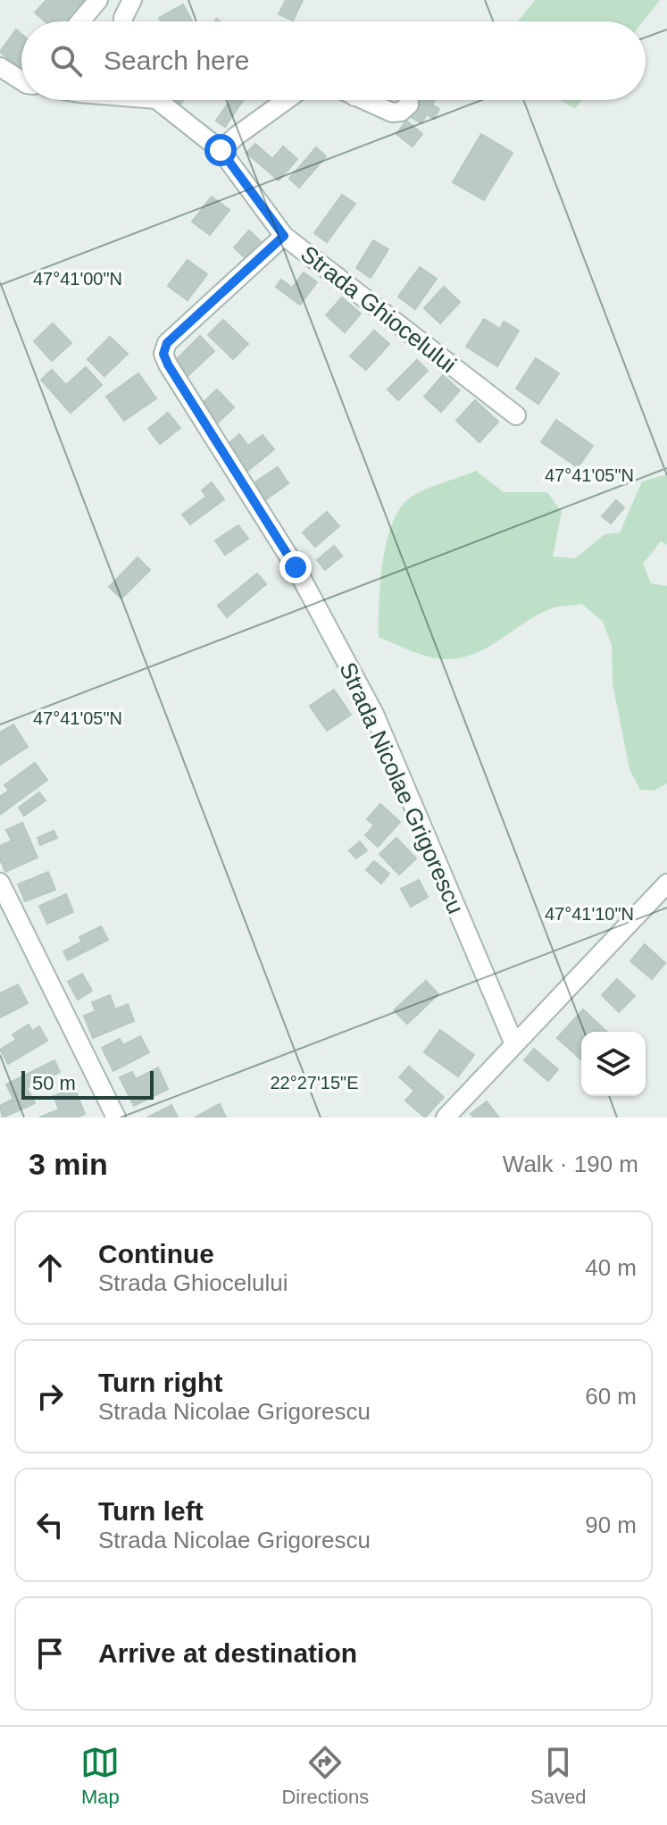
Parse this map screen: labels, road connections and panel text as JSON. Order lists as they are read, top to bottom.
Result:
{
  "streets": {
    "street": ["Strada Ghiocelului", "Strada Nicolae Grigorescu"]
  },
  "crossings": [
    ["Strada Ghiocelului", "Strada Nicolae Grigorescu"]
  ],
  "scale_bar": "50 m",
  "page": {
    "search": "Search here",
    "scale": "50 m",
    "heading": ["3 min", "Walk · 190 m"],
    "list": [
      ["Continue", "Strada Ghiocelului", "40 m"],
      ["Turn right", "Strada Nicolae Grigorescu", "60 m"],
      ["Turn left", "Strada Nicolae Grigorescu", "90 m"],
      "Arrive at destination"
    ],
    "nav": ["Map", "Directions", "Saved"]
  },
  "coordinates": [
    "47°41'00\"N",
    "47°41'05\"N",
    "47°41'10\"N",
    "22°27'15\"E"
  ]
}
